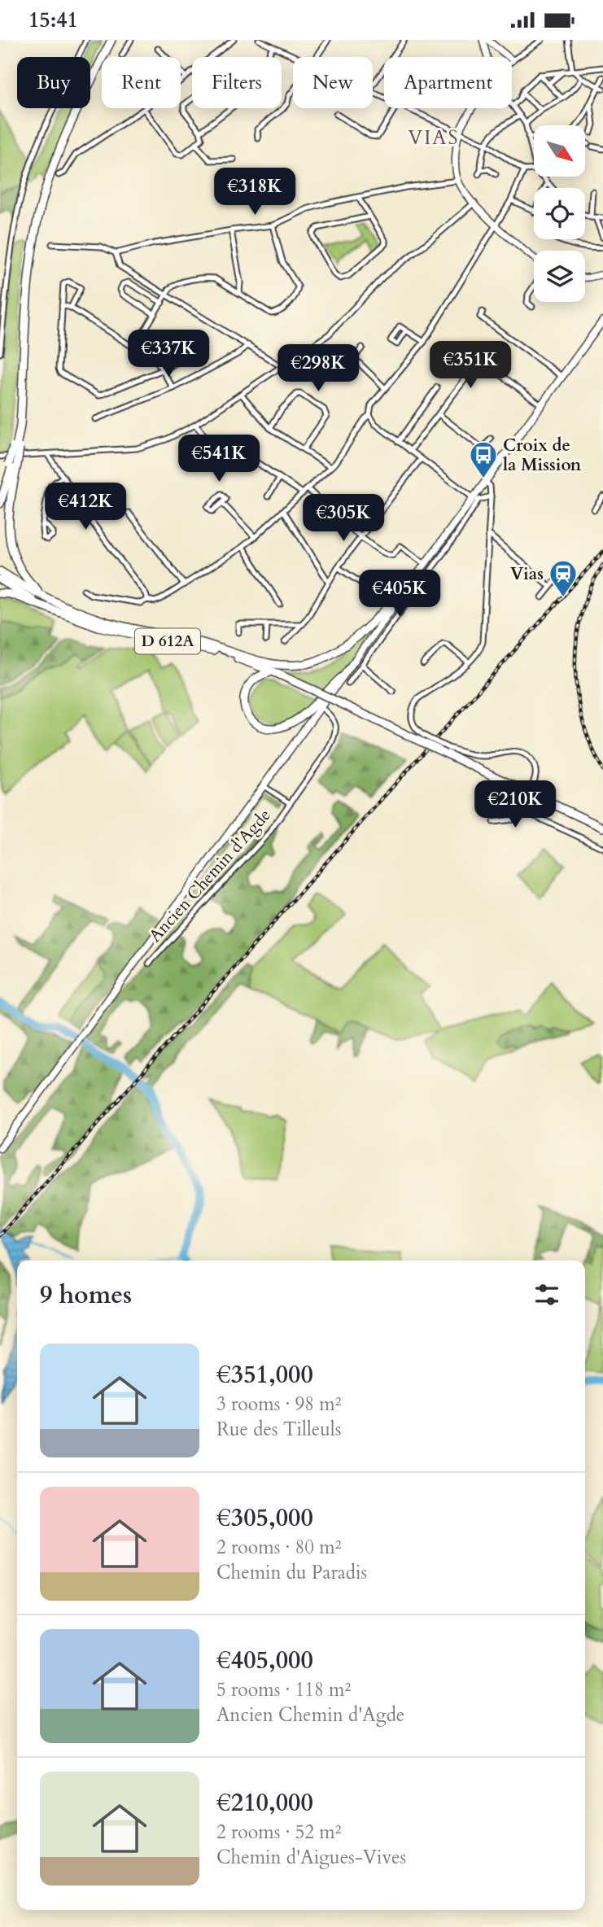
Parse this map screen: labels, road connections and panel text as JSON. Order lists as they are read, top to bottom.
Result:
{
  "streets": {
    "highway": ["D 612A"],
    "street": ["Ancien Chemin d'Agde"]
  },
  "districts": ["VIAS"],
  "places": {
    "bus stop": ["Croix de la Mission"],
    "station": ["Vias"]
  },
  "north": "bottom right",
  "page": {
    "status": "15:41",
    "chip": [
      "Buy",
      "Rent",
      "Filters",
      "New",
      "Apartment"
    ],
    "price": [
      "€318K",
      "€337K",
      "€351K",
      "€298K",
      "€541K",
      "€412K",
      "€305K",
      "€405K",
      "€210K"
    ],
    "heading": "9 homes",
    "list": [
      {
        "name": "€351,000",
        "note": "3 rooms · 98 m² · Rue des Tilleuls"
      },
      {
        "name": "€305,000",
        "note": "2 rooms · 80 m² · Chemin du Paradis"
      },
      {
        "name": "€405,000",
        "note": "5 rooms · 118 m² · Ancien Chemin d'Agde"
      },
      {
        "name": "€210,000",
        "note": "2 rooms · 52 m² · Chemin d'Aigues-Vives"
      }
    ]
  }
}
